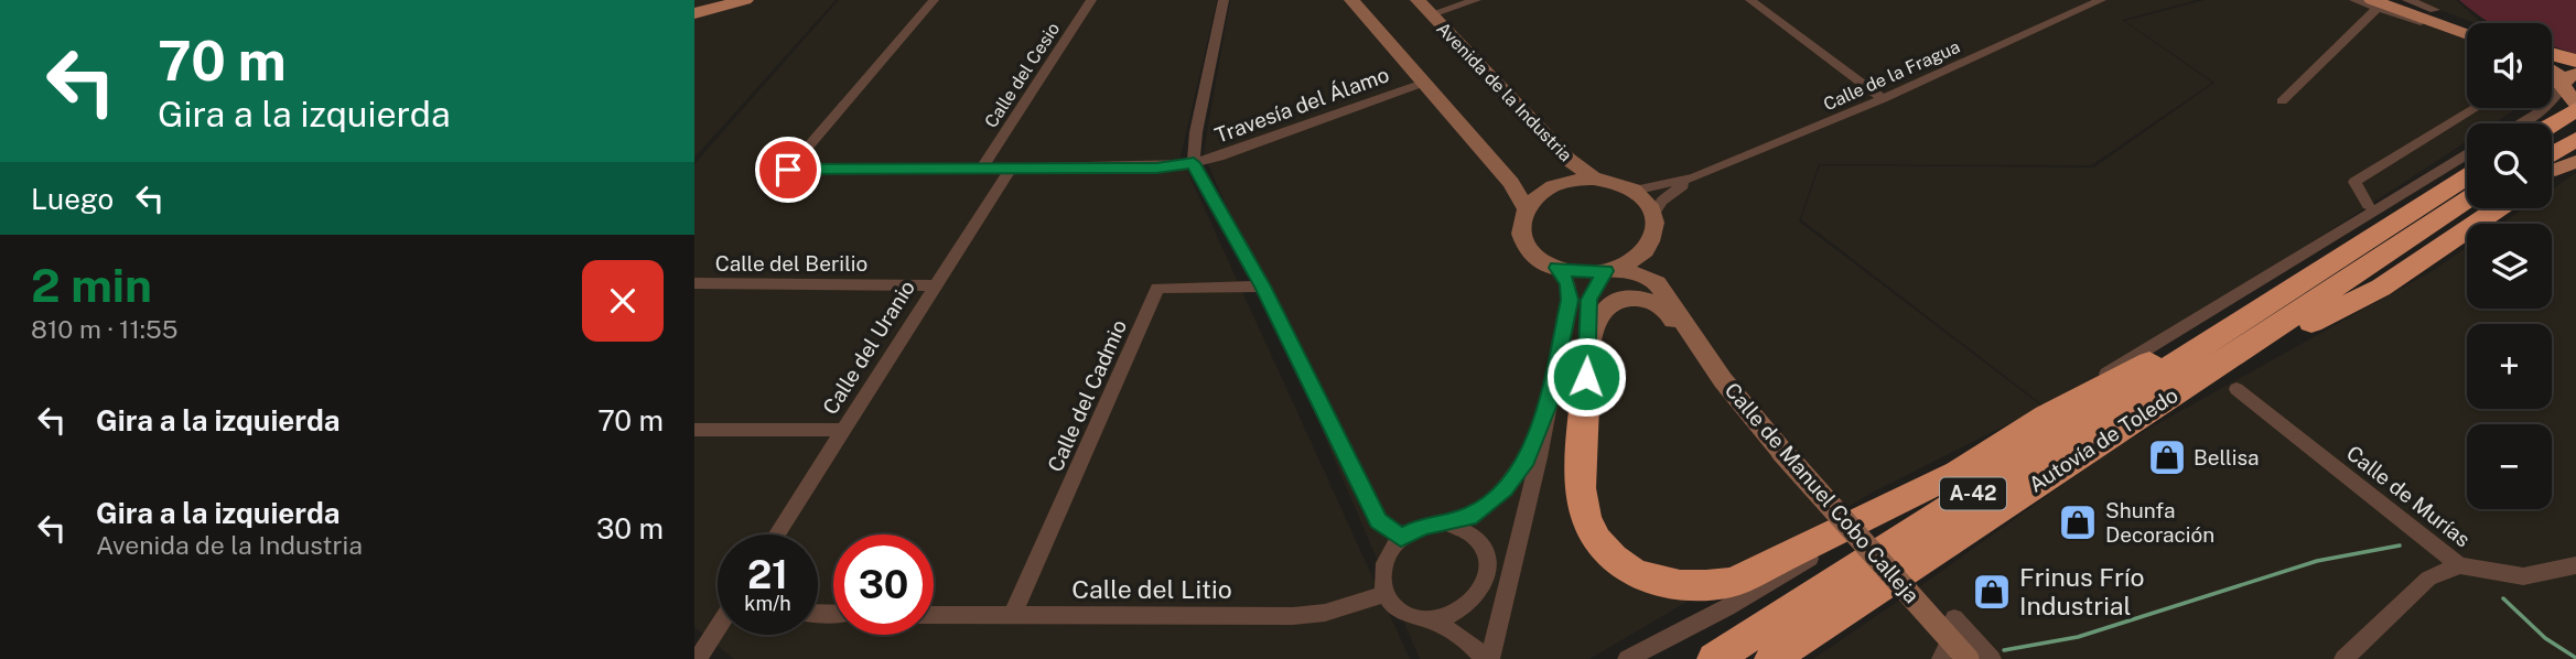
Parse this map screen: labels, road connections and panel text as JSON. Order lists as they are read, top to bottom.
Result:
{
  "streets": {
    "highway": ["Autovía de Toledo", "A-42"],
    "street": [
      "Calle del Cesio",
      "Calle de la Fragua",
      "Avenida de la Industria",
      "Travesía del Álamo",
      "Calle del Berilio",
      "Calle del Uranio",
      "Calle del Cadmio",
      "Calle de Manuel Cobo Calleja",
      "Calle de Murías",
      "Calle del Litio"
    ]
  },
  "crossings": [
    ["Calle del Cesio", "Travesía del Álamo"],
    ["Calle de la Fragua", "Avenida de la Industria"],
    ["Calle de la Fragua", "Calle de Manuel Cobo Calleja"],
    ["Avenida de la Industria", "Calle de Manuel Cobo Calleja"],
    ["Travesía del Álamo", "Calle del Uranio"],
    ["Calle del Berilio", "Calle del Uranio"],
    ["Calle del Cadmio", "Calle del Litio"],
    ["Autovía de Toledo", "A-42"]
  ],
  "places": {
    "shop": ["Bellisa", "Shunfa Decoración", "Frinus Frío Industrial"]
  },
  "page": {
    "turn": ["70 m", "Gira a la izquierda"],
    "map_buttons": ["+", "−"],
    "then": "Luego",
    "heading": ["2 min", "810 m · 11:55"],
    "list": [
      {
        "name": "Gira a la izquierda",
        "value": "70 m"
      },
      {
        "name": "Gira a la izquierda",
        "note": "Avenida de la Industria",
        "value": "30 m"
      }
    ],
    "speed": "21 km/h",
    "limit": "30"
  }
}
